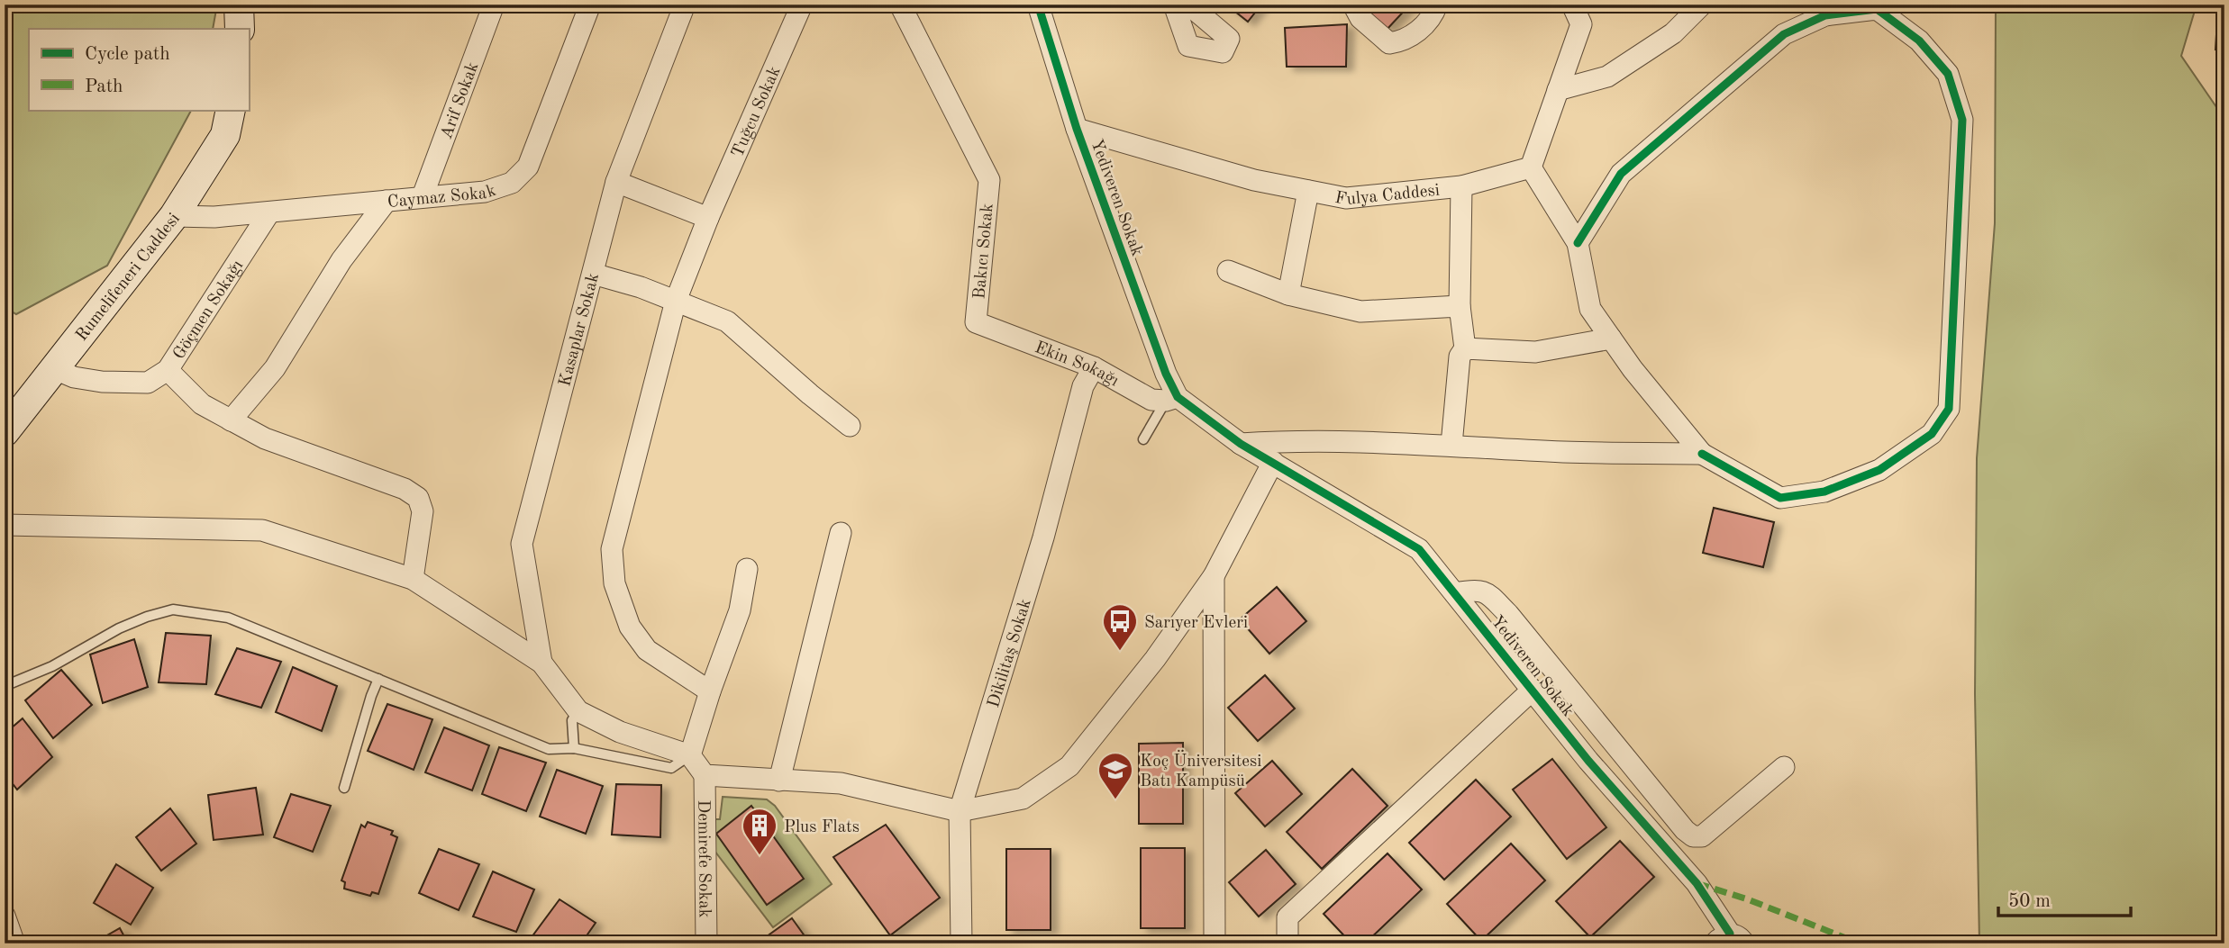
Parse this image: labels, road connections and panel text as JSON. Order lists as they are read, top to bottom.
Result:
{
  "streets": {
    "street": [
      "Arif Sokak",
      "Tuğcu Sokak",
      "Fulya Caddesi",
      "Caymaz Sokak",
      "Yediveren Sokak",
      "Bakıcı Sokak",
      "Rumelifeneri Caddesi",
      "Göçmen Sokağı",
      "Kasaplar Sokak",
      "Ekin Sokağı",
      "Dikilitaş Sokak",
      "Demirefe Sokak"
    ]
  },
  "crossings": [
    ["Arif Sokak", "Caymaz Sokak"],
    ["Fulya Caddesi", "Yediveren Sokak"],
    ["Caymaz Sokak", "Rumelifeneri Caddesi"],
    ["Caymaz Sokak", "Göçmen Sokağı"],
    ["Yediveren Sokak", "Ekin Sokağı"],
    ["Bakıcı Sokak", "Ekin Sokağı"],
    ["Rumelifeneri Caddesi", "Göçmen Sokağı"],
    ["Ekin Sokağı", "Dikilitaş Sokak"]
  ],
  "places": {
    "bus stop": ["Sarıyer Evleri"],
    "school or university": ["Koç Üniversitesi Batı Kampüsü"],
    "building": ["Plus Flats"]
  },
  "legend": ["Cycle path", "Path"],
  "scale_bar": "50 m"
}
